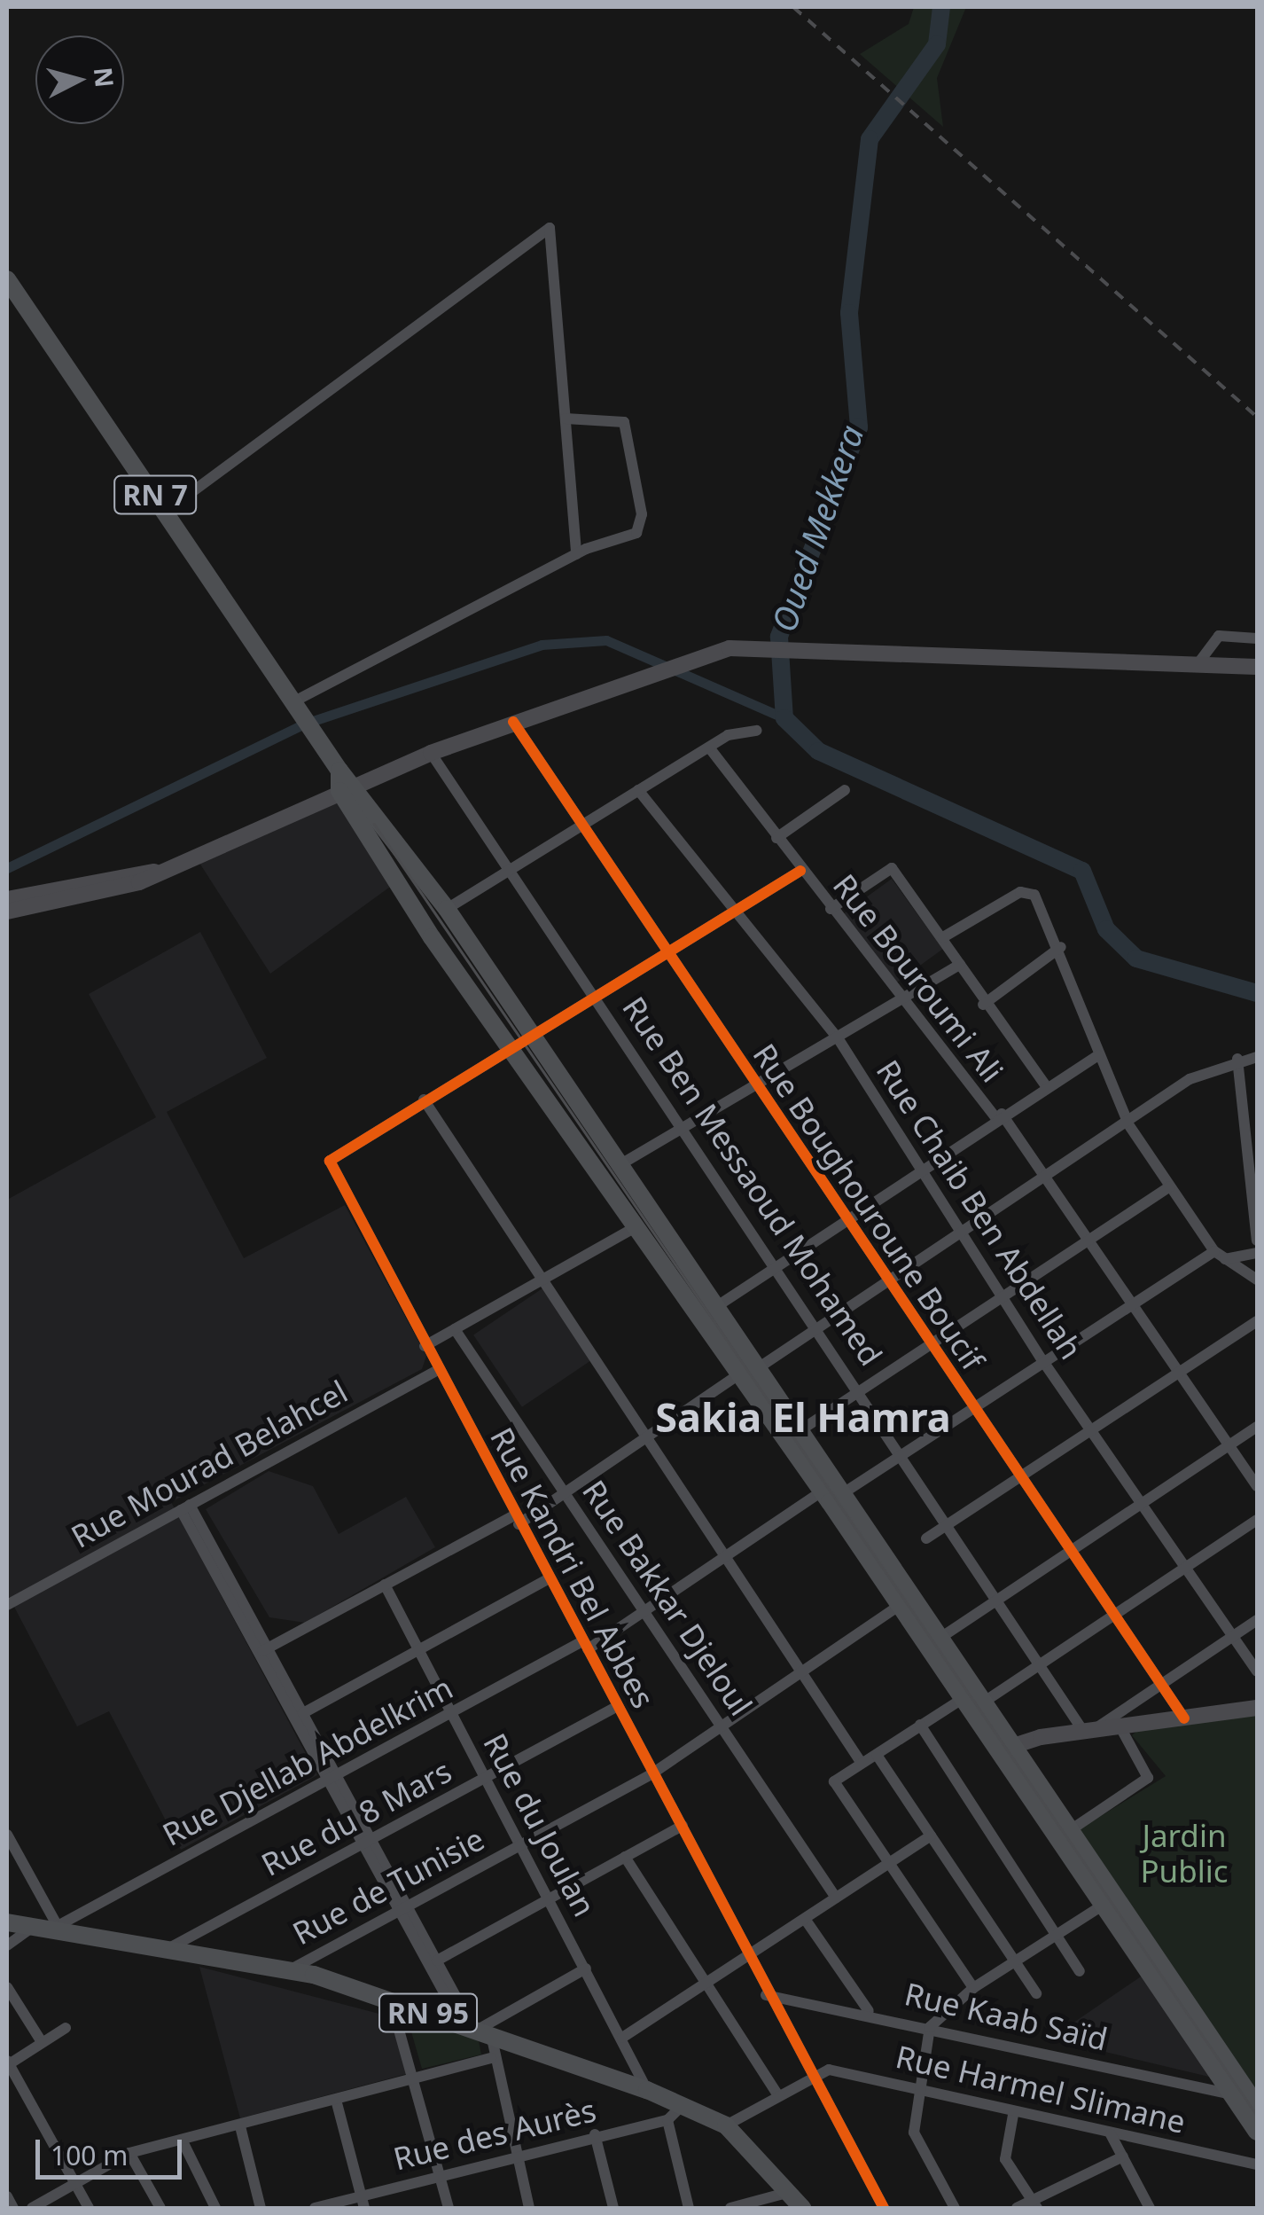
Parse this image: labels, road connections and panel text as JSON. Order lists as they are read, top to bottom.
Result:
{
  "streets": {
    "main road": ["RN 7", "RN 95"],
    "street": [
      "Rue Bouroumi Ali",
      "Rue Ben Messaoud Mohamed",
      "Rue Boughouroune Boucif",
      "Rue Chaib Ben Abdellah",
      "Rue Mourad Belahcel",
      "Rue Kandri Bel Abbes",
      "Rue Bakkar Djeloul",
      "Rue Djellab Abdelkrim",
      "Rue du 8 Mars",
      "Rue du Joulan",
      "Rue de Tunisie",
      "Rue Kaab Saïd",
      "Rue Harmel Slimane",
      "Rue des Aurès"
    ]
  },
  "crossings": [
    ["RN 7", "Rue Bouroumi Ali"],
    ["RN 7", "Rue Kandri Bel Abbes"],
    ["RN 7", "Rue Djellab Abdelkrim"],
    ["RN 7", "Rue de Tunisie"],
    ["RN 7", "Rue Kaab Saïd"],
    ["Rue Bouroumi Ali", "Rue Ben Messaoud Mohamed"],
    ["Rue Bouroumi Ali", "Rue Boughouroune Boucif"],
    ["Rue Bouroumi Ali", "Rue Chaib Ben Abdellah"],
    ["Rue Bouroumi Ali", "Rue Kandri Bel Abbes"],
    ["Rue Bouroumi Ali", "Rue Djellab Abdelkrim"],
    ["Rue Ben Messaoud Mohamed", "Rue Djellab Abdelkrim"],
    ["Rue Boughouroune Boucif", "Rue Djellab Abdelkrim"],
    ["Rue Chaib Ben Abdellah", "Rue Djellab Abdelkrim"],
    ["Rue Mourad Belahcel", "Rue Kandri Bel Abbes"],
    ["Rue Kandri Bel Abbes", "Rue Djellab Abdelkrim"],
    ["Rue Kandri Bel Abbes", "Rue du 8 Mars"],
    ["Rue Kandri Bel Abbes", "Rue de Tunisie"],
    ["Rue Kandri Bel Abbes", "Rue Kaab Saïd"],
    ["Rue Kandri Bel Abbes", "Rue Harmel Slimane"],
    ["Rue Bakkar Djeloul", "Rue Djellab Abdelkrim"],
    ["Rue Bakkar Djeloul", "Rue de Tunisie"],
    ["Rue Djellab Abdelkrim", "Rue du Joulan"],
    ["Rue Djellab Abdelkrim", "RN 95"],
    ["Rue du 8 Mars", "Rue du Joulan"],
    ["Rue du 8 Mars", "RN 95"],
    ["Rue du Joulan", "Rue de Tunisie"],
    ["Rue du Joulan", "RN 95"],
    ["Rue de Tunisie", "RN 95"]
  ],
  "districts": ["Sakia El Hamra"],
  "water": ["Oued Mekkera"],
  "parks": ["Jardin Public"],
  "scale_bar": "100 m",
  "north": "right"
}
